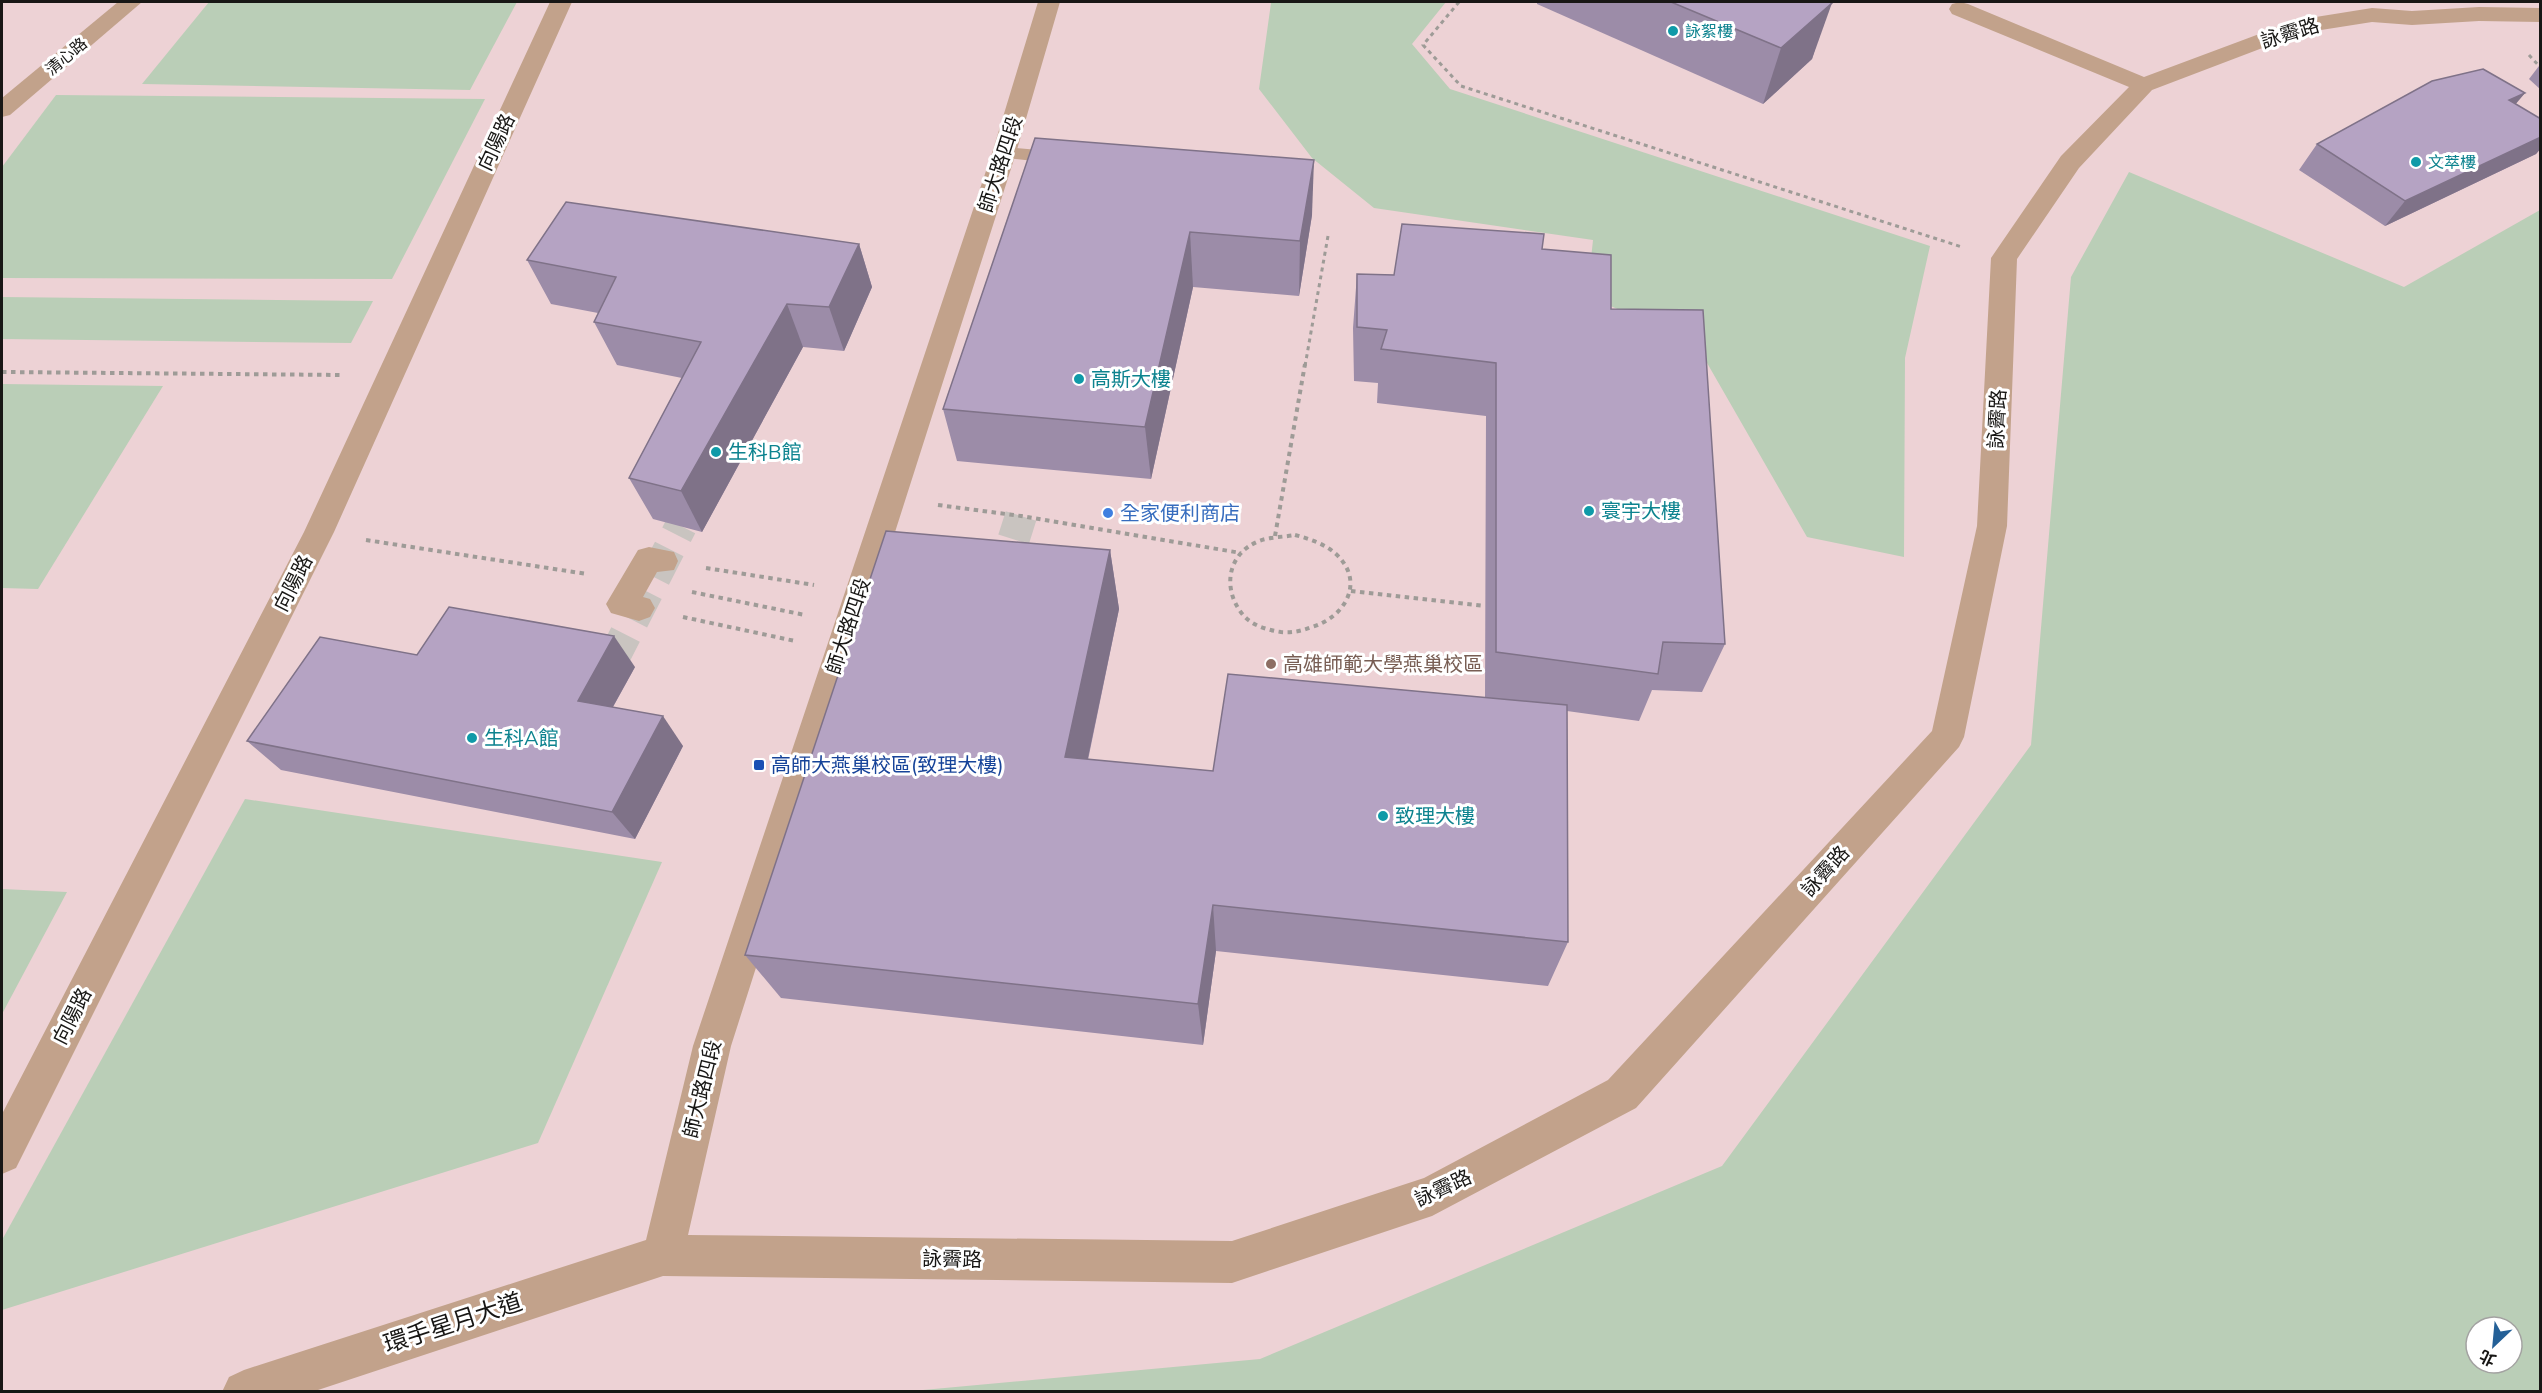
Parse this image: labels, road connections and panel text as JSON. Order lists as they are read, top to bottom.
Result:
{
  "streets": {
    "street": [
      "詠霽路",
      "清心路",
      "向陽路",
      "師大路四段",
      "環手星月大道"
    ]
  },
  "crossings": [
    ["詠霽路", "師大路四段"],
    ["詠霽路", "環手星月大道"],
    ["師大路四段", "環手星月大道"]
  ],
  "places": {
    "other": [
      "詠絮樓",
      "文萃樓",
      "高斯大樓",
      "生科B館",
      "寰宇大樓",
      "全家便利商店",
      "高雄師範大學燕巢校區",
      "生科A館",
      "致理大樓"
    ],
    "transit": ["高師大燕巢校區(致理大樓)"]
  },
  "north": "bottom left"
}
